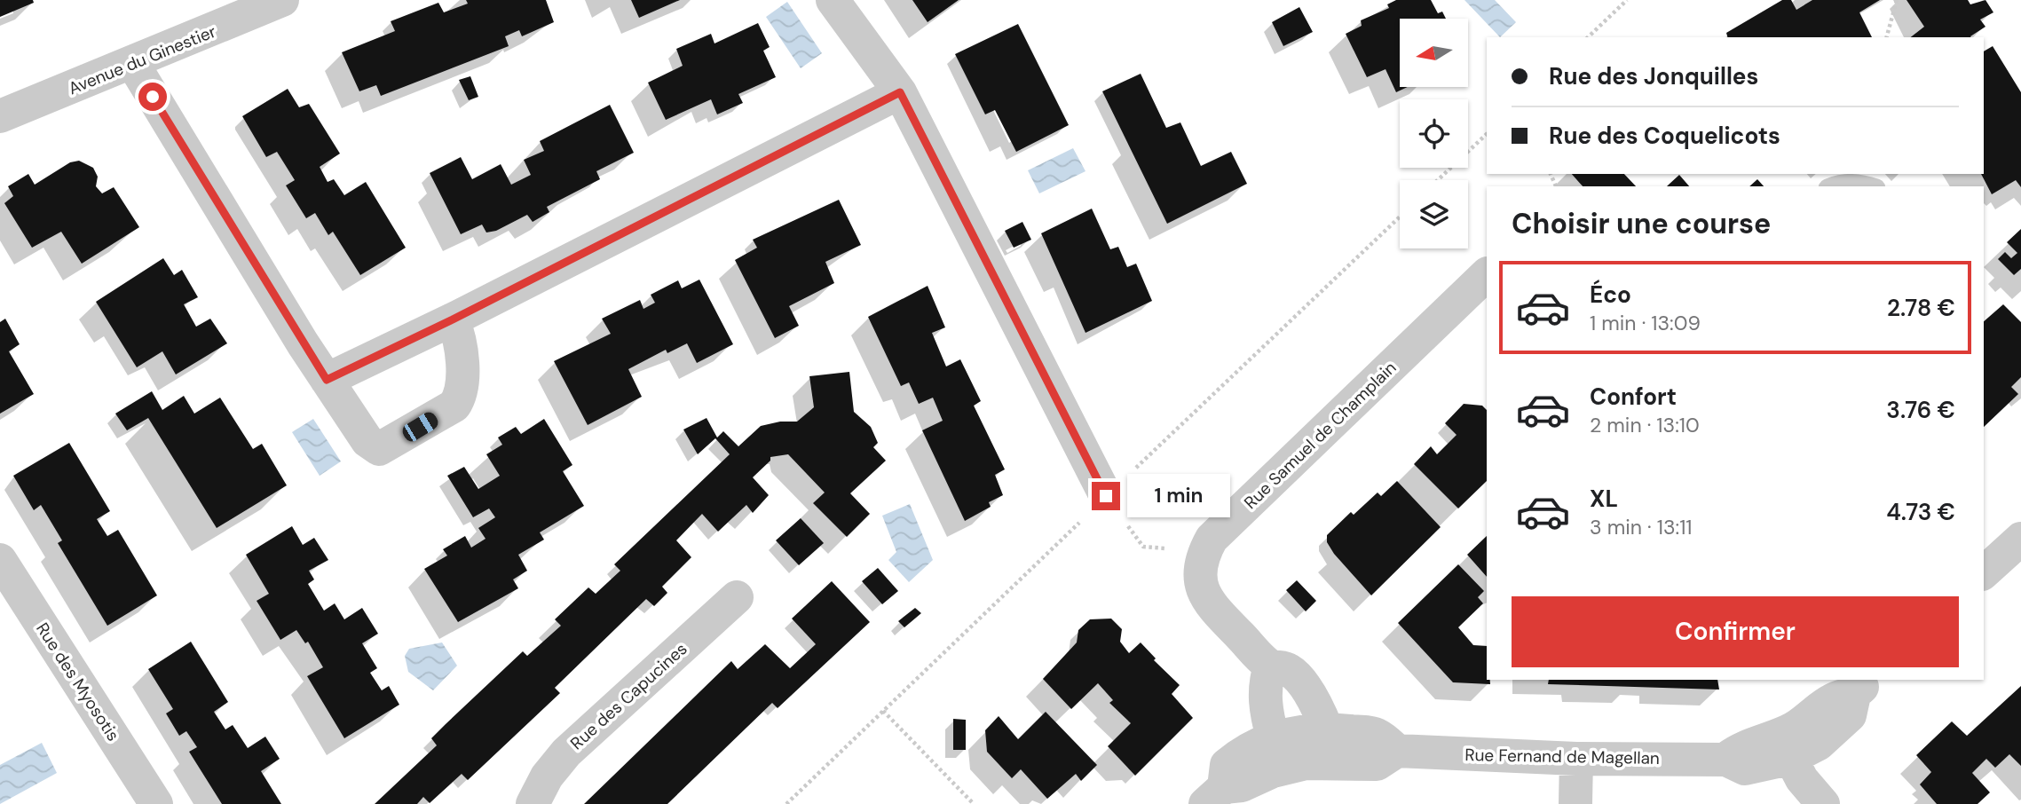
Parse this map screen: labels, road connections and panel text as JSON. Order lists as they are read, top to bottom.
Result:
{
  "streets": {
    "street": [
      "Avenue du Ginestier",
      "Rue Samuel de Champlain",
      "Rue des Myosotis",
      "Rue des Capucines",
      "Rue Fernand de Magellan"
    ]
  },
  "north": "left",
  "page": {
    "banner": ["Rue des Jonquilles", "Rue des Coquelicots"],
    "heading": "Choisir une course",
    "list": [
      {
        "name": "Éco",
        "note": "1 min · 13:09",
        "value": "2.78 €"
      },
      {
        "name": "Confort",
        "note": "2 min · 13:10",
        "value": "3.76 €"
      },
      {
        "name": "XL",
        "note": "3 min · 13:11",
        "value": "4.73 €"
      }
    ],
    "bubble": "1 min",
    "buttons": "Confirmer"
  }
}
